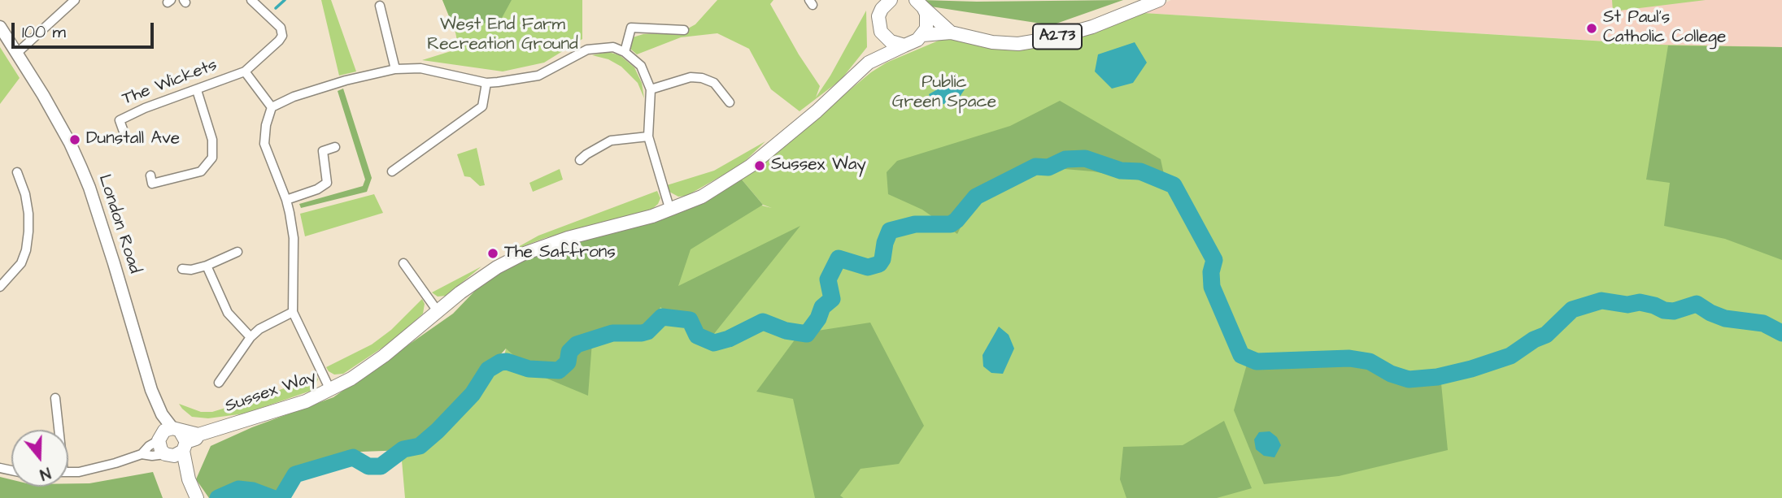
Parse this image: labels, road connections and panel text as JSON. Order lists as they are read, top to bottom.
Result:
{
  "streets": {
    "main road": ["A273", "London Road", "Sussex Way"],
    "street": ["The Wickets"]
  },
  "crossings": [
    ["A273", "Sussex Way"],
    ["London Road", "Sussex Way"]
  ],
  "parks": ["West End Farm Recreation Ground", "Public Green Space"],
  "places": [
    "St Paul's Catholic College",
    "Dunstall Ave",
    "Sussex Way",
    "The Saffrons"
  ],
  "scale_bar": "100 m",
  "north": "bottom"
}
